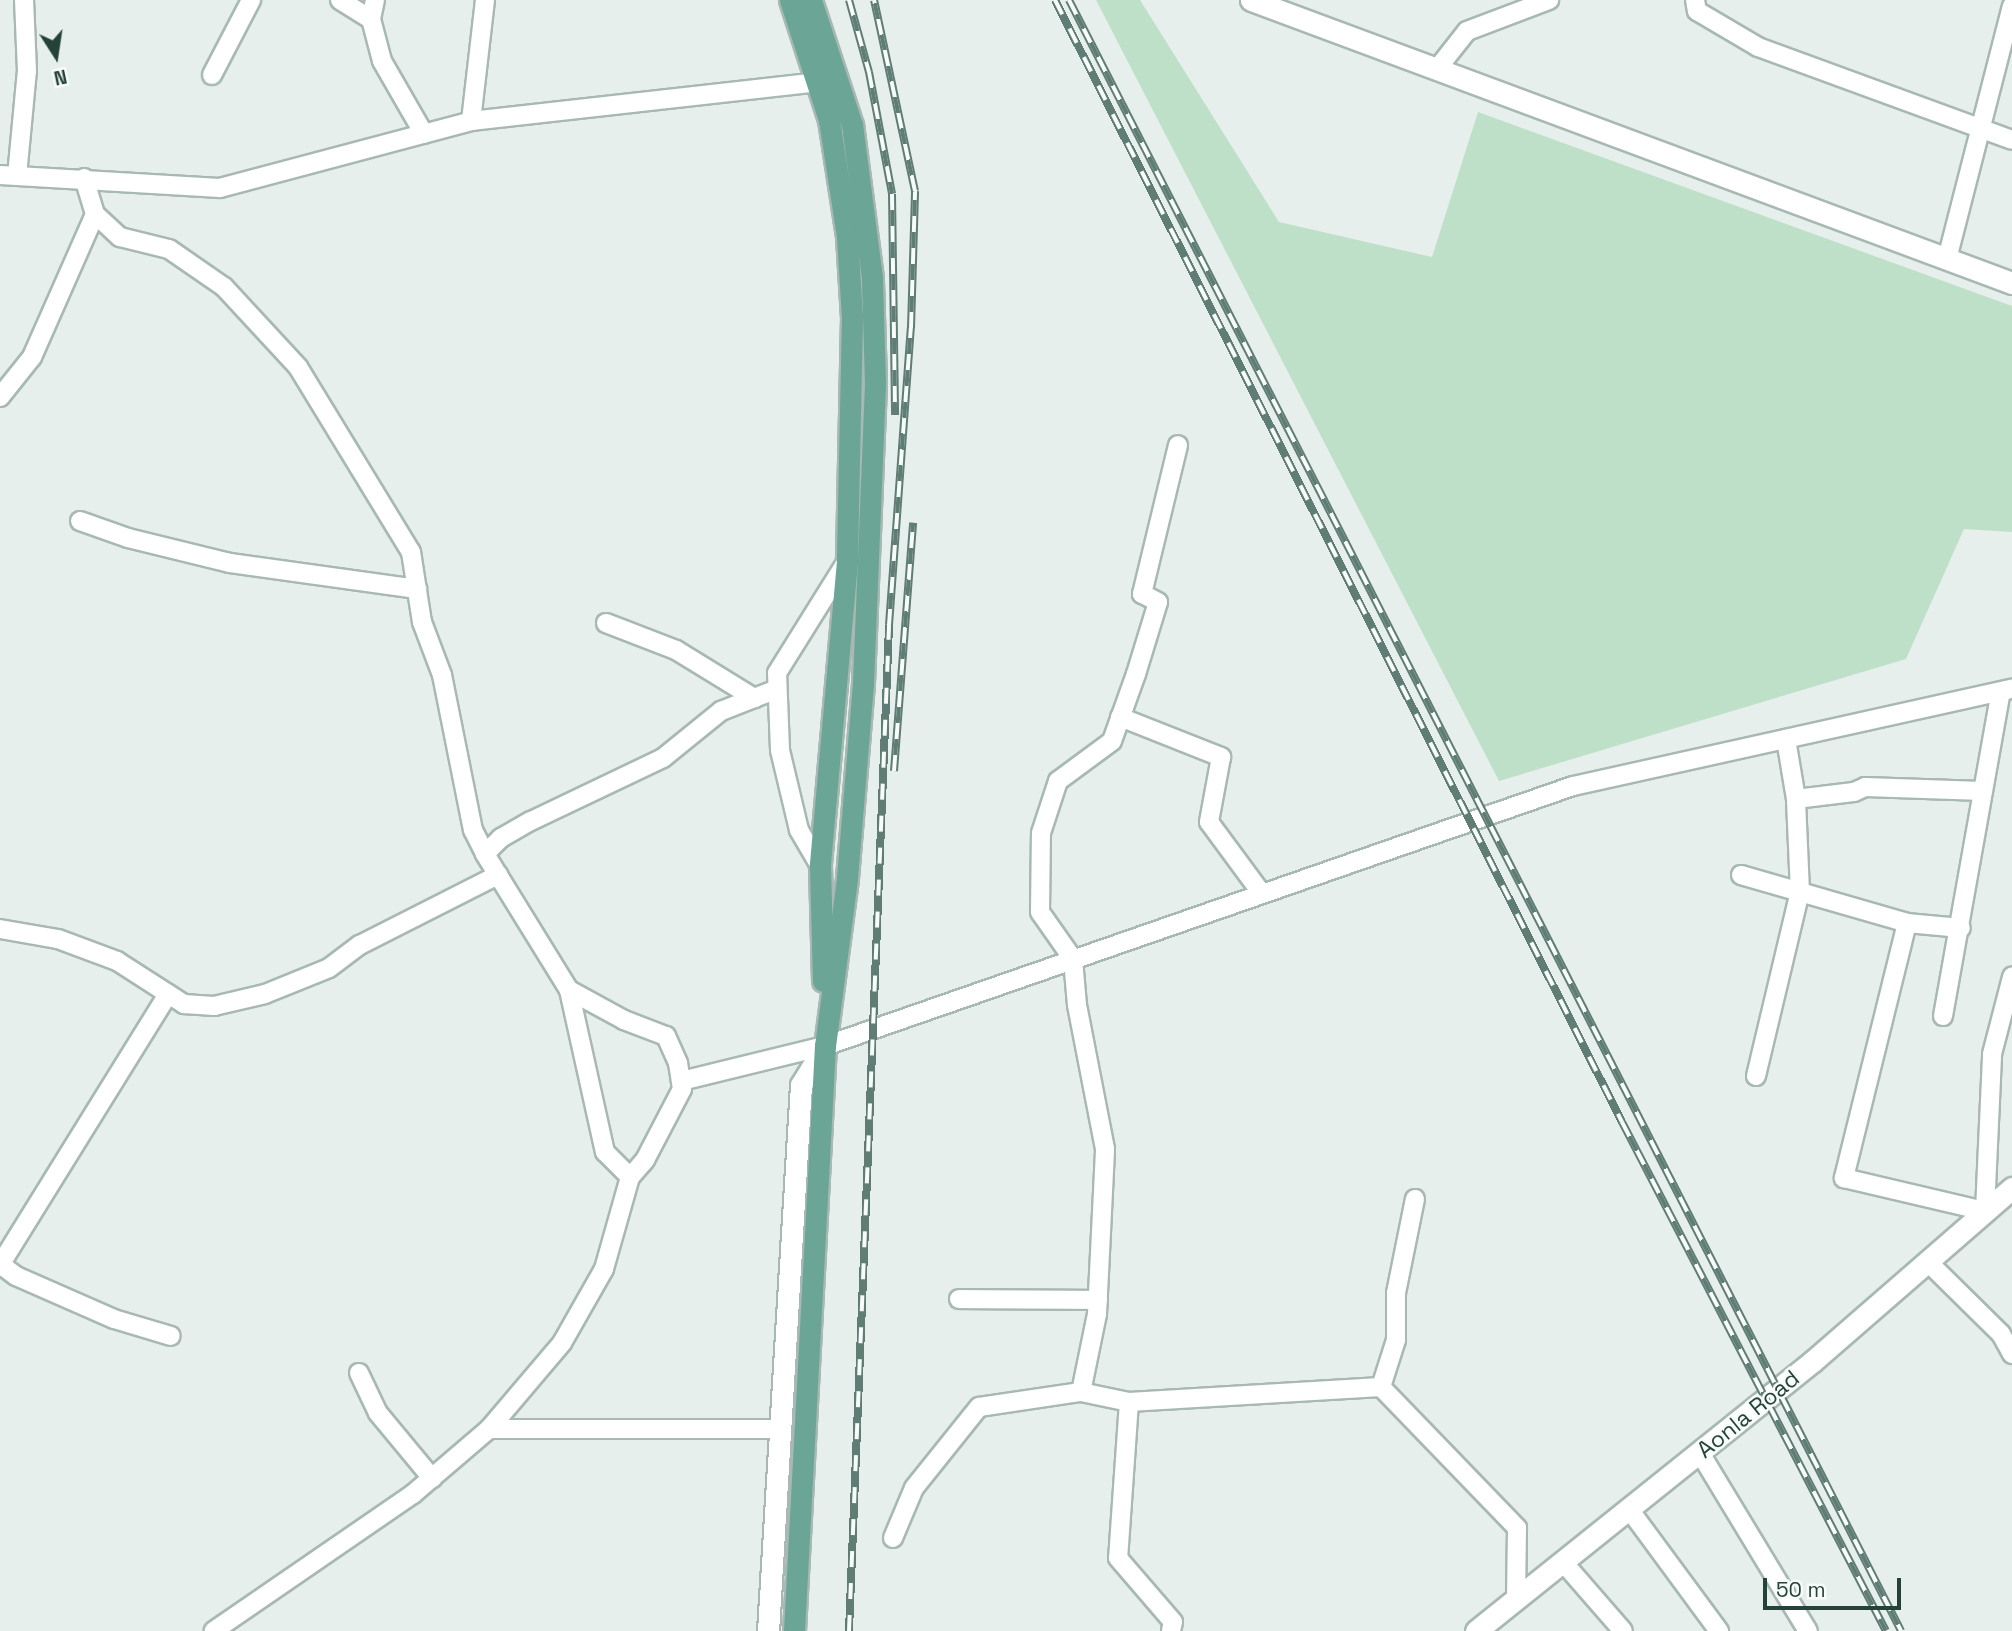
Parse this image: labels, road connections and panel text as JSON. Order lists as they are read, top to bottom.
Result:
{
  "streets": {
    "street": ["Aonla Road"]
  },
  "scale_bar": "50 m",
  "north": "bottom"
}
